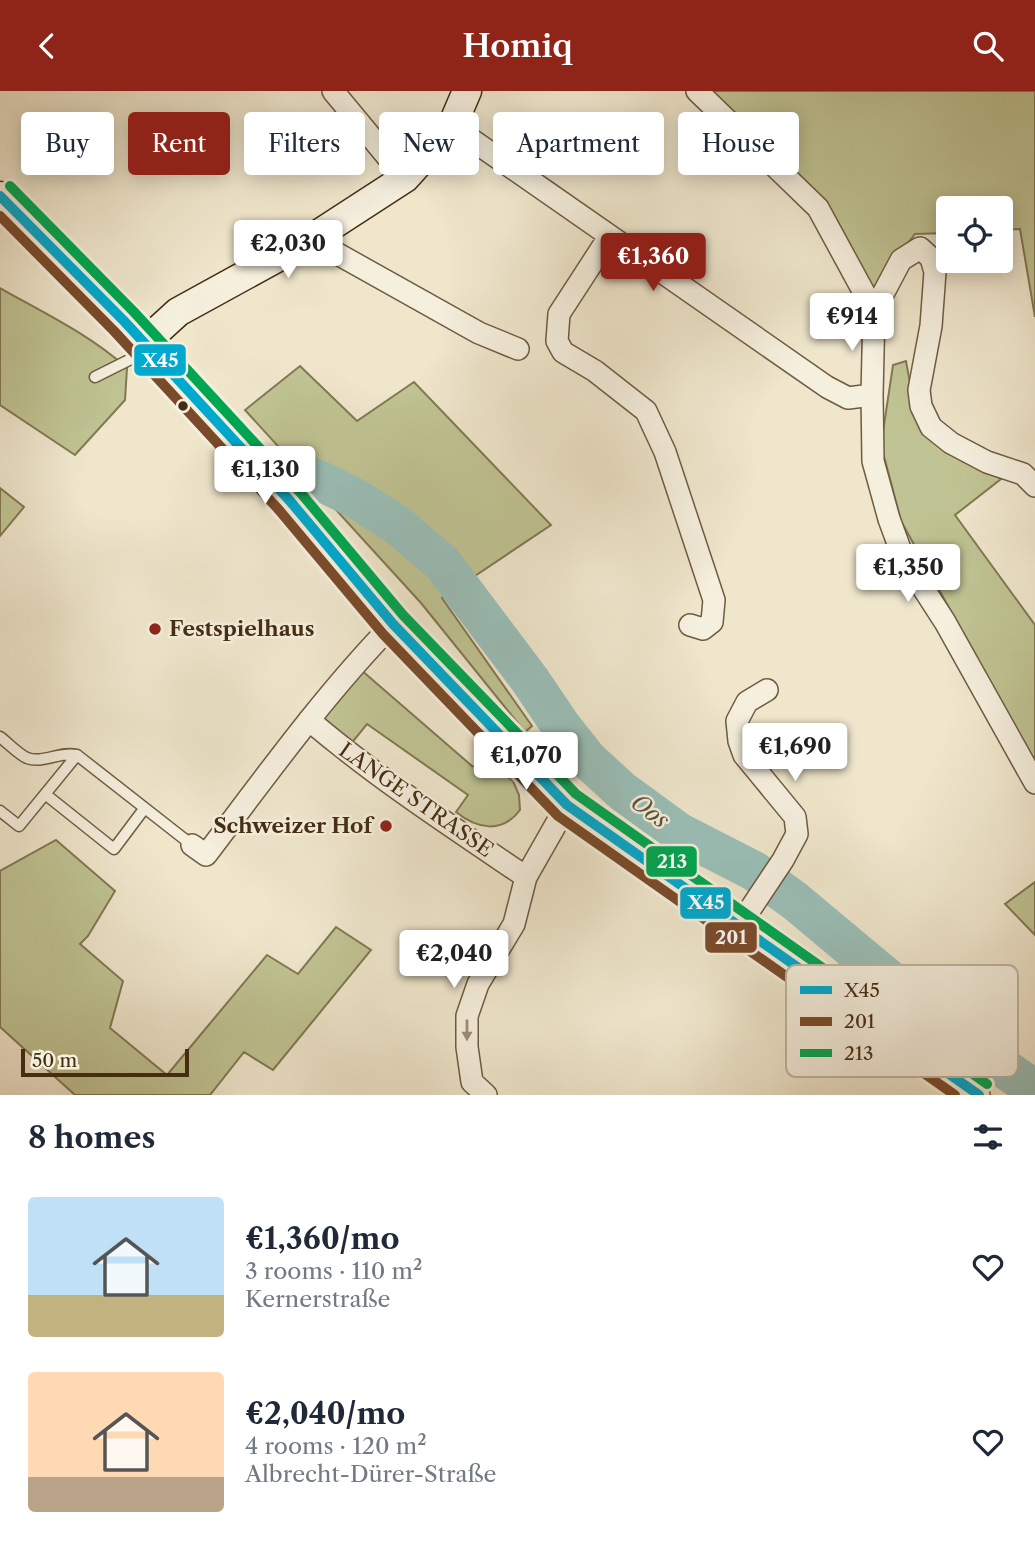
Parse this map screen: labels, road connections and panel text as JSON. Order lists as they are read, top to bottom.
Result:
{
  "streets": {
    "street": ["LANGE STRASSE"]
  },
  "water": ["Oos"],
  "places": ["Festspielhaus", "Schweizer Hof"],
  "lines": ["transit line 213", "transit line X45", "transit line 201"],
  "legend": ["X45", "201", "213"],
  "scale_bar": "50 m",
  "page": {
    "header": "Homiq",
    "chip": [
      "Buy",
      "Rent",
      "Filters",
      "New",
      "Apartment",
      "House"
    ],
    "price": [
      "€2,030",
      "€1,360",
      "€914",
      "€1,130",
      "€1,350",
      "€1,690",
      "€1,070",
      "€2,040"
    ],
    "scale": "50 m",
    "heading": "8 homes",
    "list": [
      {
        "name": "€1,360/mo",
        "note": "3 rooms · 110 m² · Kernerstraße"
      },
      {
        "name": "€2,040/mo",
        "note": "4 rooms · 120 m² · Albrecht-Dürer-Straße"
      }
    ]
  }
}
